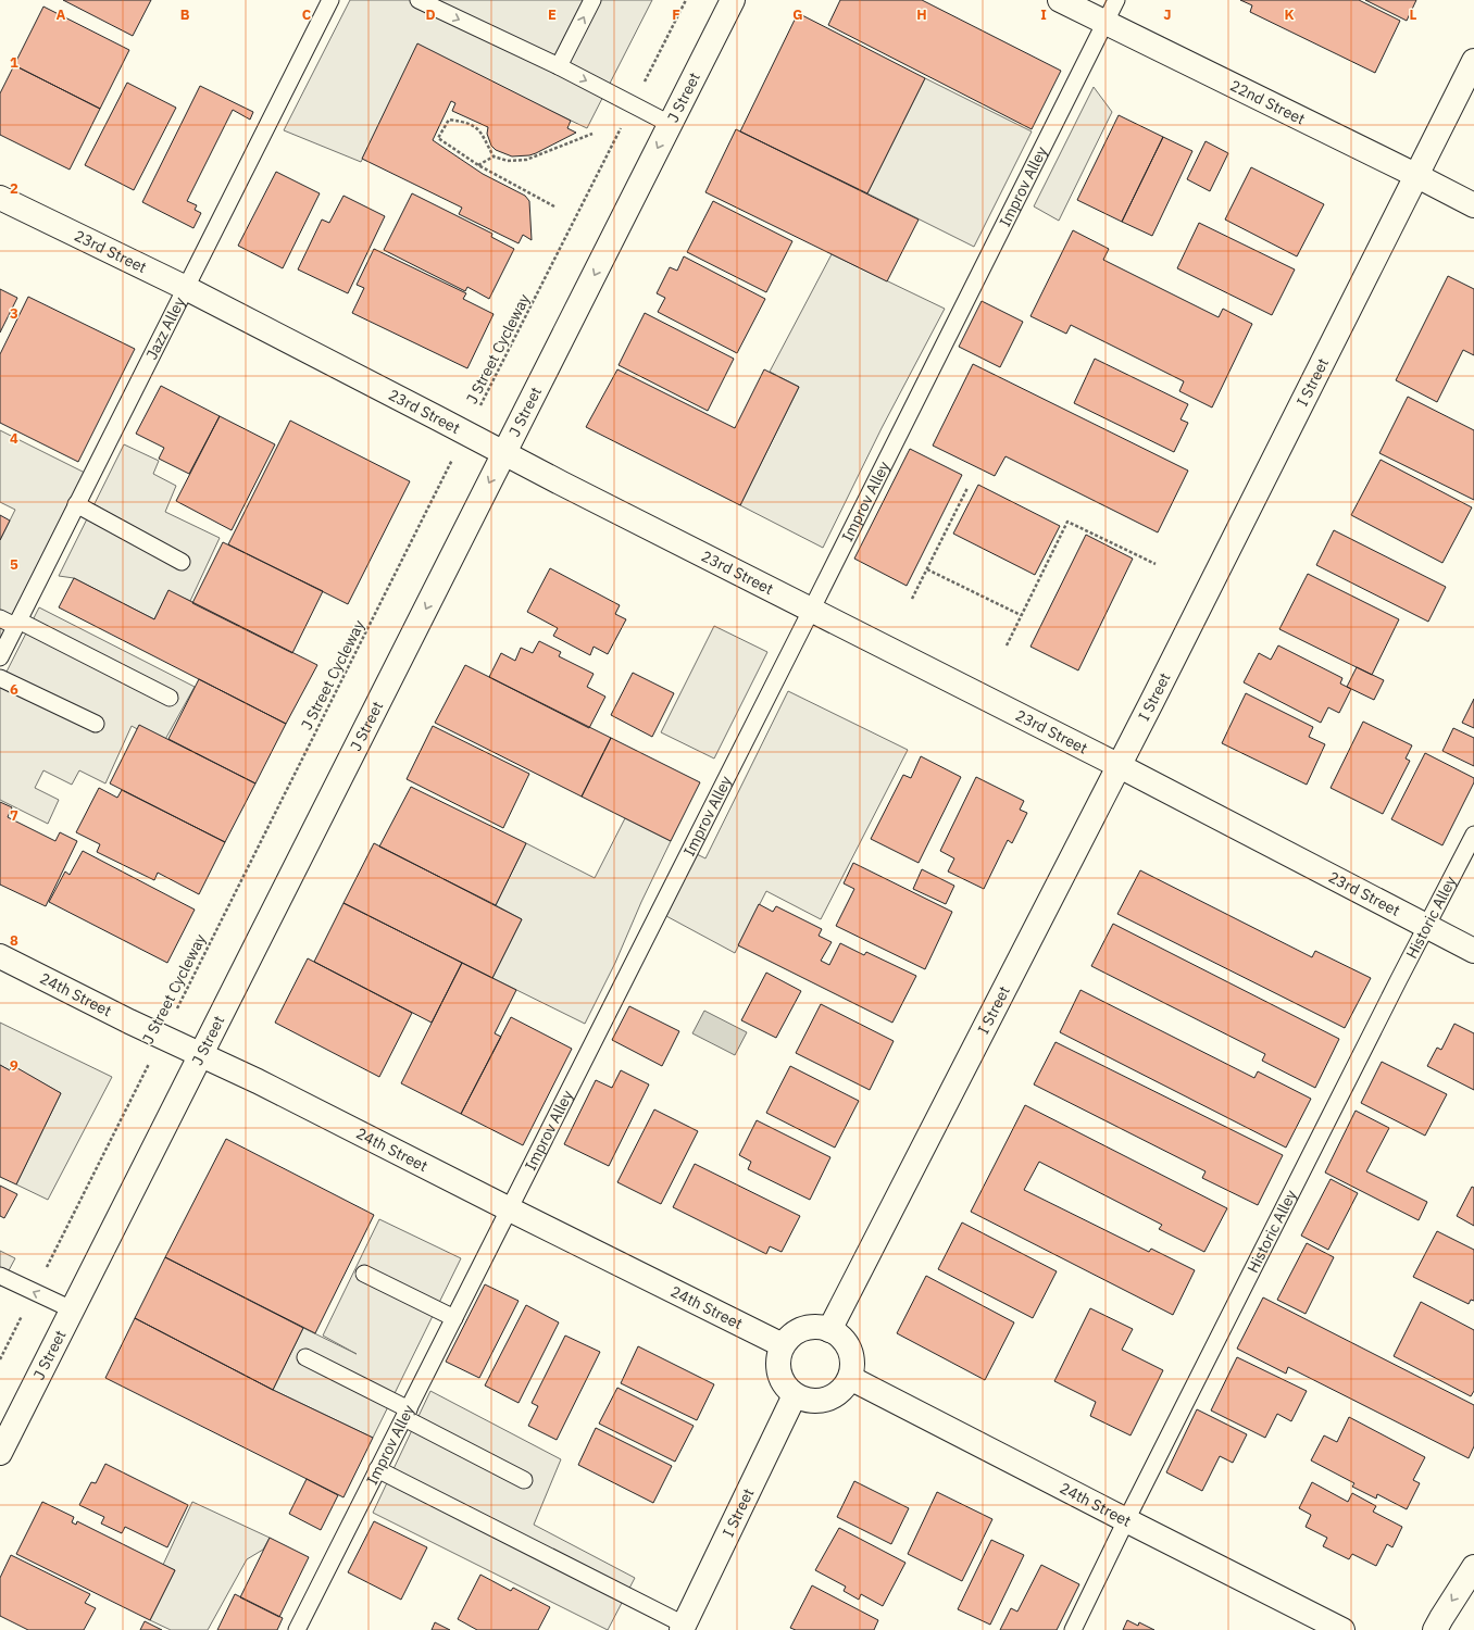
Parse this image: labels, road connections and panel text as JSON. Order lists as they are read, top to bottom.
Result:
{
  "streets": {
    "street": [
      "J Street",
      "22nd Street",
      "23rd Street",
      "I Street",
      "24th Street"
    ],
    "lane": ["Improv Alley", "Jazz Alley", "Historic Alley"],
    "path": ["J Street Cycleway"]
  },
  "crossings": [
    ["J Street", "23rd Street"],
    ["J Street", "24th Street"],
    ["22nd Street", "Improv Alley"],
    ["22nd Street", "I Street"],
    ["Improv Alley", "23rd Street"],
    ["Improv Alley", "24th Street"],
    ["23rd Street", "Jazz Alley"],
    ["23rd Street", "J Street Cycleway"],
    ["23rd Street", "I Street"],
    ["23rd Street", "Historic Alley"],
    ["J Street Cycleway", "24th Street"],
    ["I Street", "24th Street"],
    ["Historic Alley", "24th Street"]
  ],
  "one_way": ["J Street"],
  "grid": {
    "columns": [
      "A",
      "B",
      "C",
      "D",
      "E",
      "F",
      "G",
      "H",
      "I",
      "J",
      "K",
      "L"
    ],
    "rows": [
      "1",
      "2",
      "3",
      "4",
      "5",
      "6",
      "7",
      "8",
      "9"
    ]
  }
}
